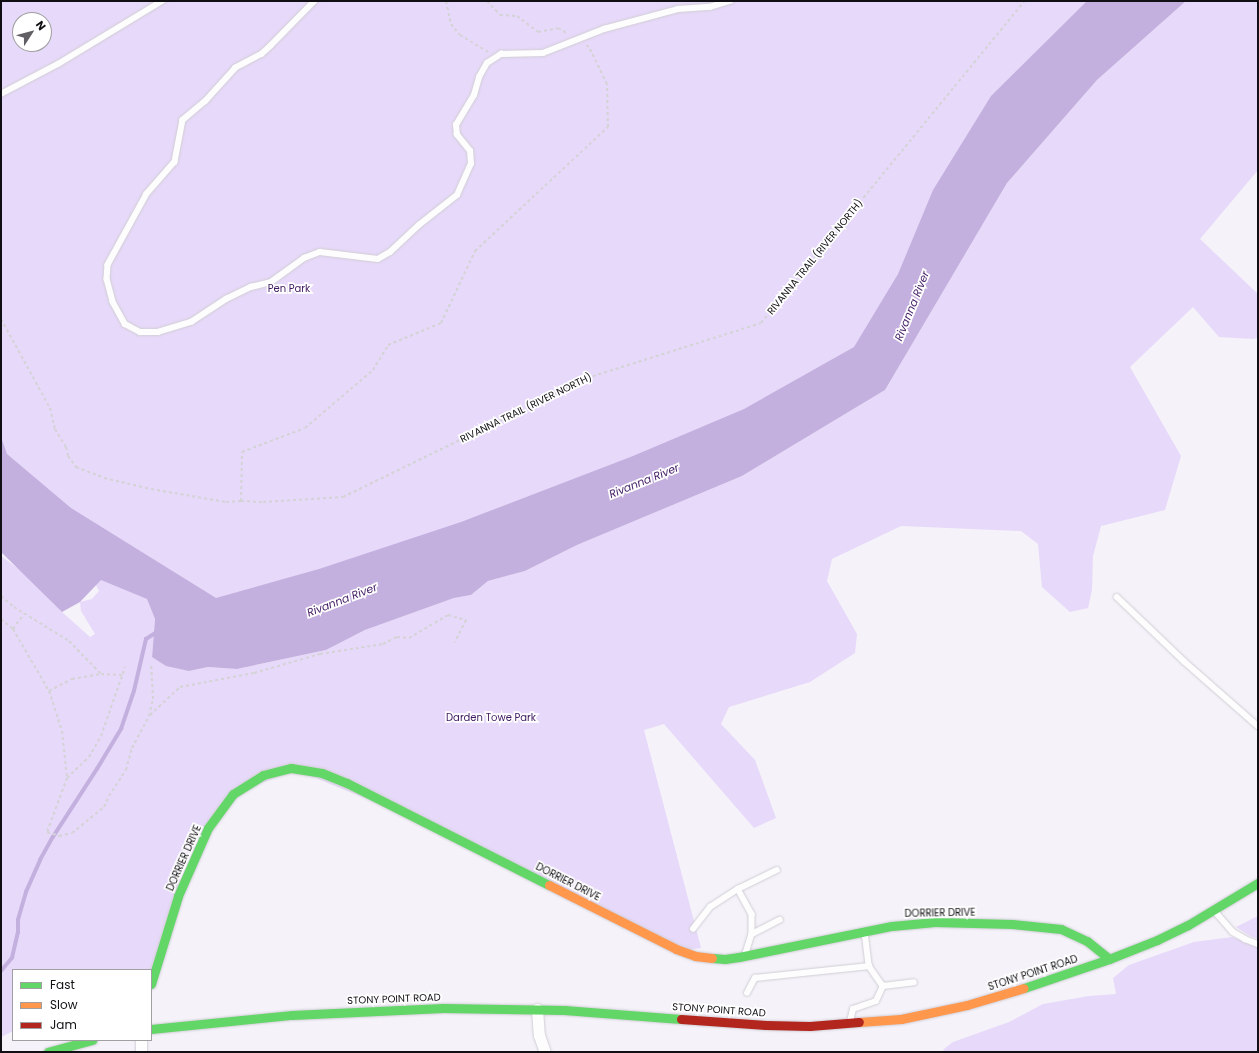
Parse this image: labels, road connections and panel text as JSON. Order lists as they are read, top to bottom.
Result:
{
  "streets": {
    "main road": ["DORRIER DRIVE", "STONY POINT ROAD"],
    "path": ["RIVANNA TRAIL (RIVER NORTH)"]
  },
  "crossings": [
    ["DORRIER DRIVE", "STONY POINT ROAD"]
  ],
  "water": ["Rivanna River"],
  "parks": ["Pen Park", "Darden Towe Park"],
  "legend": ["Fast", "Slow", "Jam"],
  "north": "top right"
}
